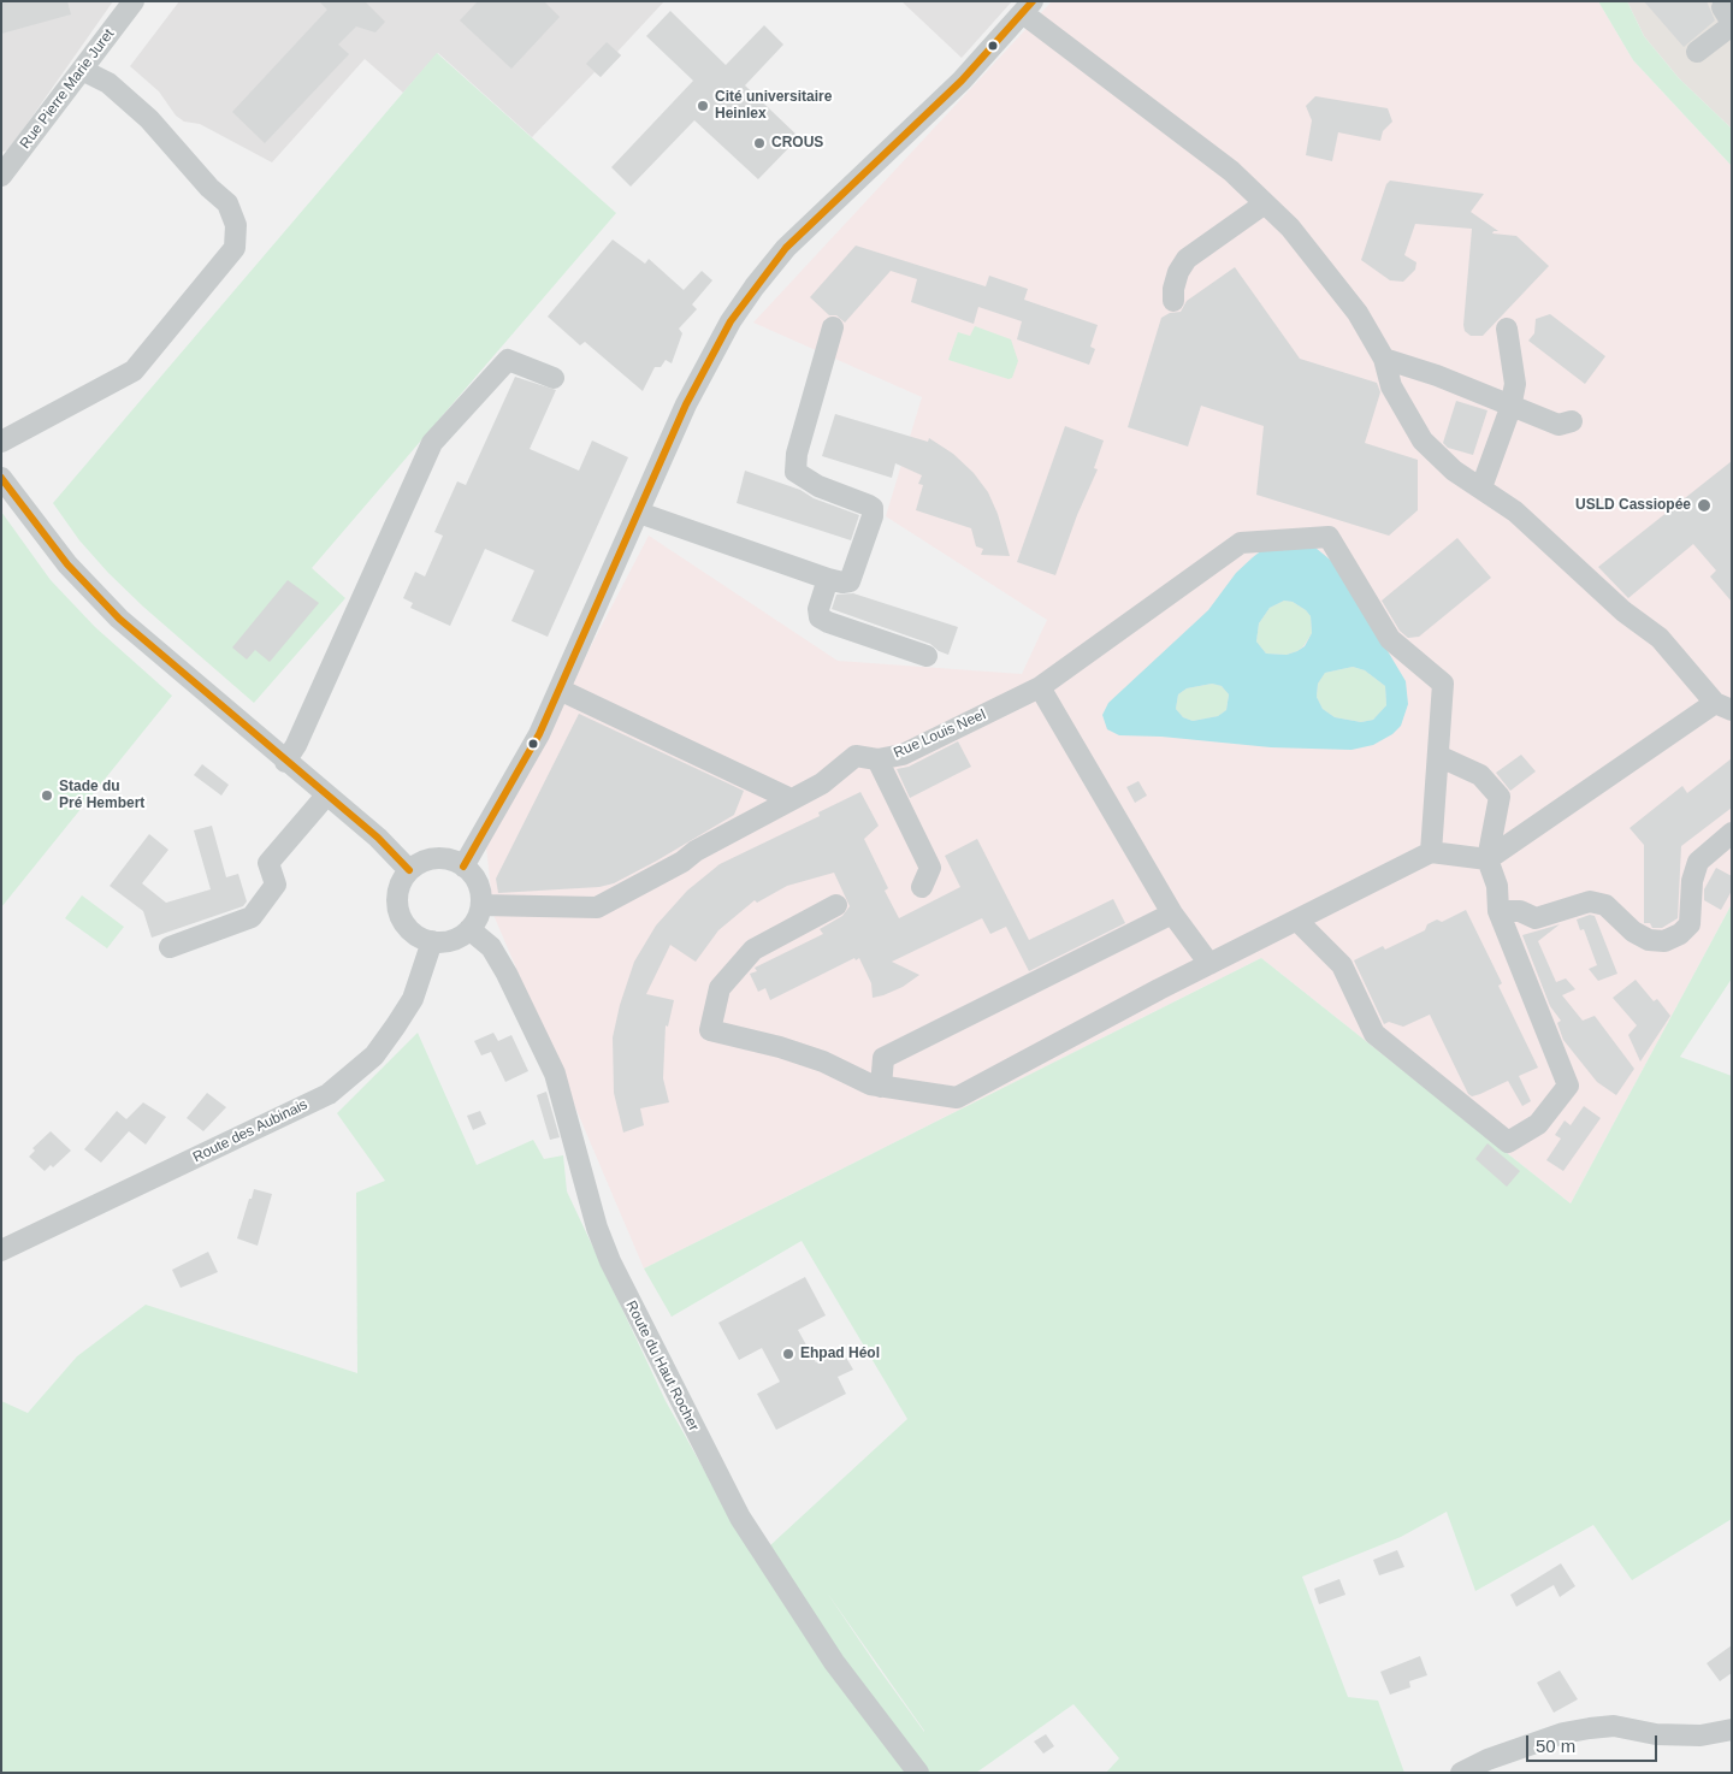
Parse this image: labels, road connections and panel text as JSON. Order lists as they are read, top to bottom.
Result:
{
  "streets": {
    "street": [
      "Rue Pierre Marie Juret",
      "Rue Louis Neel",
      "Route des Aubinais",
      "Route du Haut Rocher"
    ]
  },
  "crossings": [
    ["Rue Louis Neel", "Route des Aubinais"],
    ["Rue Louis Neel", "Route du Haut Rocher"],
    ["Route des Aubinais", "Route du Haut Rocher"]
  ],
  "places": [
    "Cité universitaire Heinlex",
    "CROUS",
    "USLD Cassiopée",
    "Stade du Pré Hembert",
    "Ehpad Héol"
  ],
  "scale_bar": "50 m"
}
